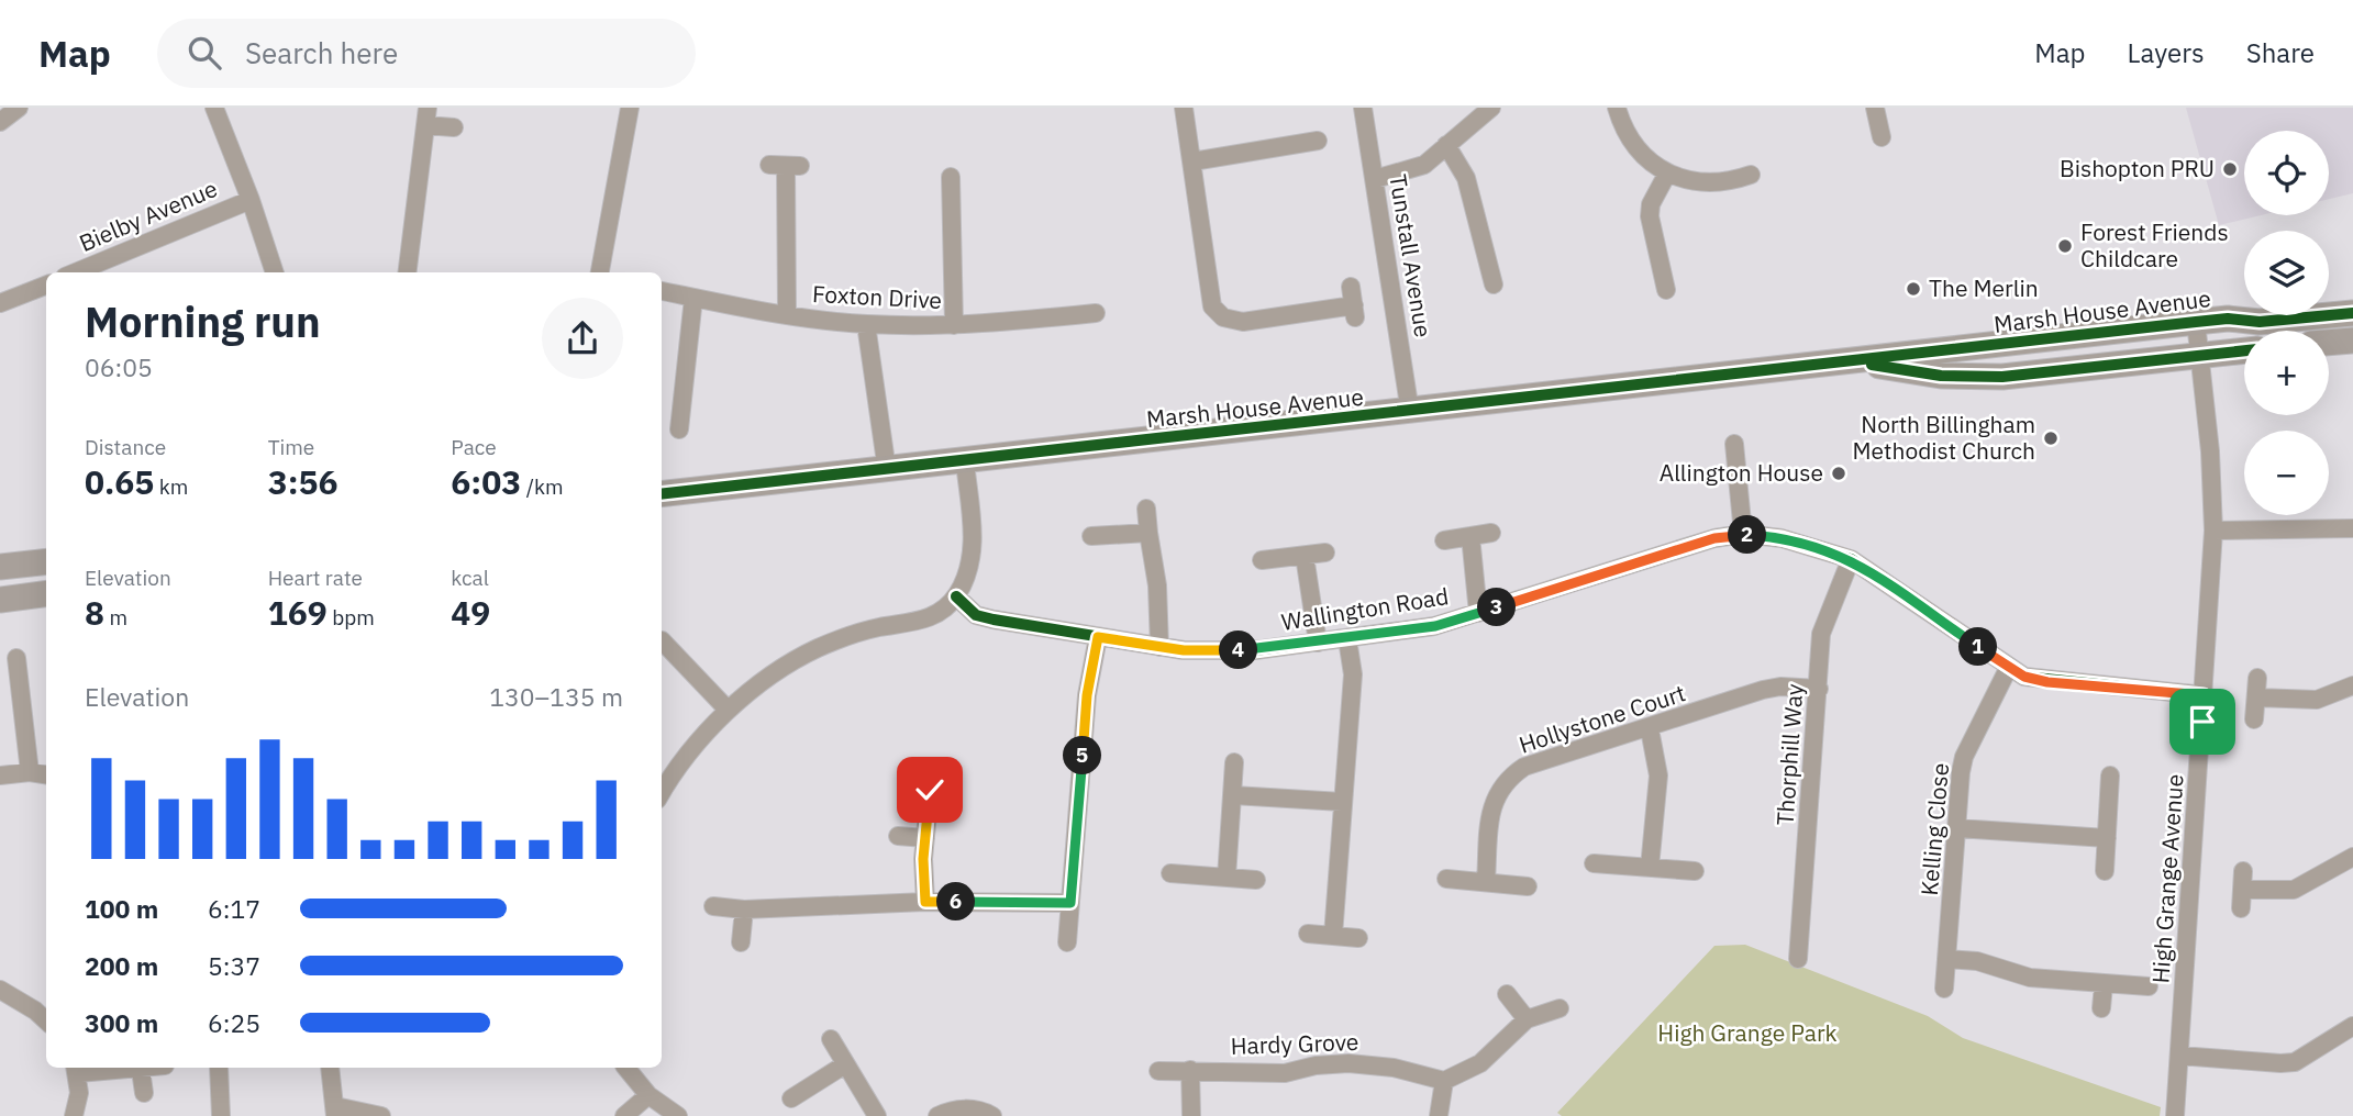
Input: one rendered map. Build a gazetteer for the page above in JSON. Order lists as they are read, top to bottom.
{
  "streets": {
    "street": [
      "Bielby Avenue",
      "Tunstall Avenue",
      "Foxton Drive",
      "Marsh House Avenue",
      "Wallington Road",
      "Hollystone Court",
      "Thorphill Way",
      "Kelling Close",
      "High Grange Avenue",
      "Hardy Grove"
    ]
  },
  "crossings": [
    ["Tunstall Avenue", "Marsh House Avenue"],
    ["Marsh House Avenue", "High Grange Avenue"],
    ["Wallington Road", "Thorphill Way"],
    ["Wallington Road", "Kelling Close"],
    ["Wallington Road", "High Grange Avenue"],
    ["Hollystone Court", "Thorphill Way"]
  ],
  "parks": ["High Grange Park"],
  "places": [
    "Bishopton PRU",
    "Forest Friends Childcare",
    "The Merlin",
    "North Billingham Methodist Church",
    "Allington House"
  ],
  "page": {
    "header": "Map",
    "search": "Search here",
    "nav": ["Map", "Layers", "Share"],
    "map_buttons": ["+", "−"],
    "heading": ["Morning run", "06:05"],
    "stats": [
      ["Distance", "0.65 km"],
      ["Time", "3:56"],
      ["Pace", "6:03 /km"],
      ["Elevation", "8 m"],
      ["Heart rate", "169 bpm"],
      ["kcal", "49"]
    ],
    "pins": [
      "2",
      "3",
      "1",
      "4",
      "5",
      "6"
    ],
    "chart": ["Elevation", "130–135 m"],
    "list": [
      {
        "name": "100 m",
        "note": "6:17"
      },
      {
        "name": "200 m",
        "note": "5:37"
      },
      {
        "name": "300 m",
        "note": "6:25"
      }
    ]
  }
}
